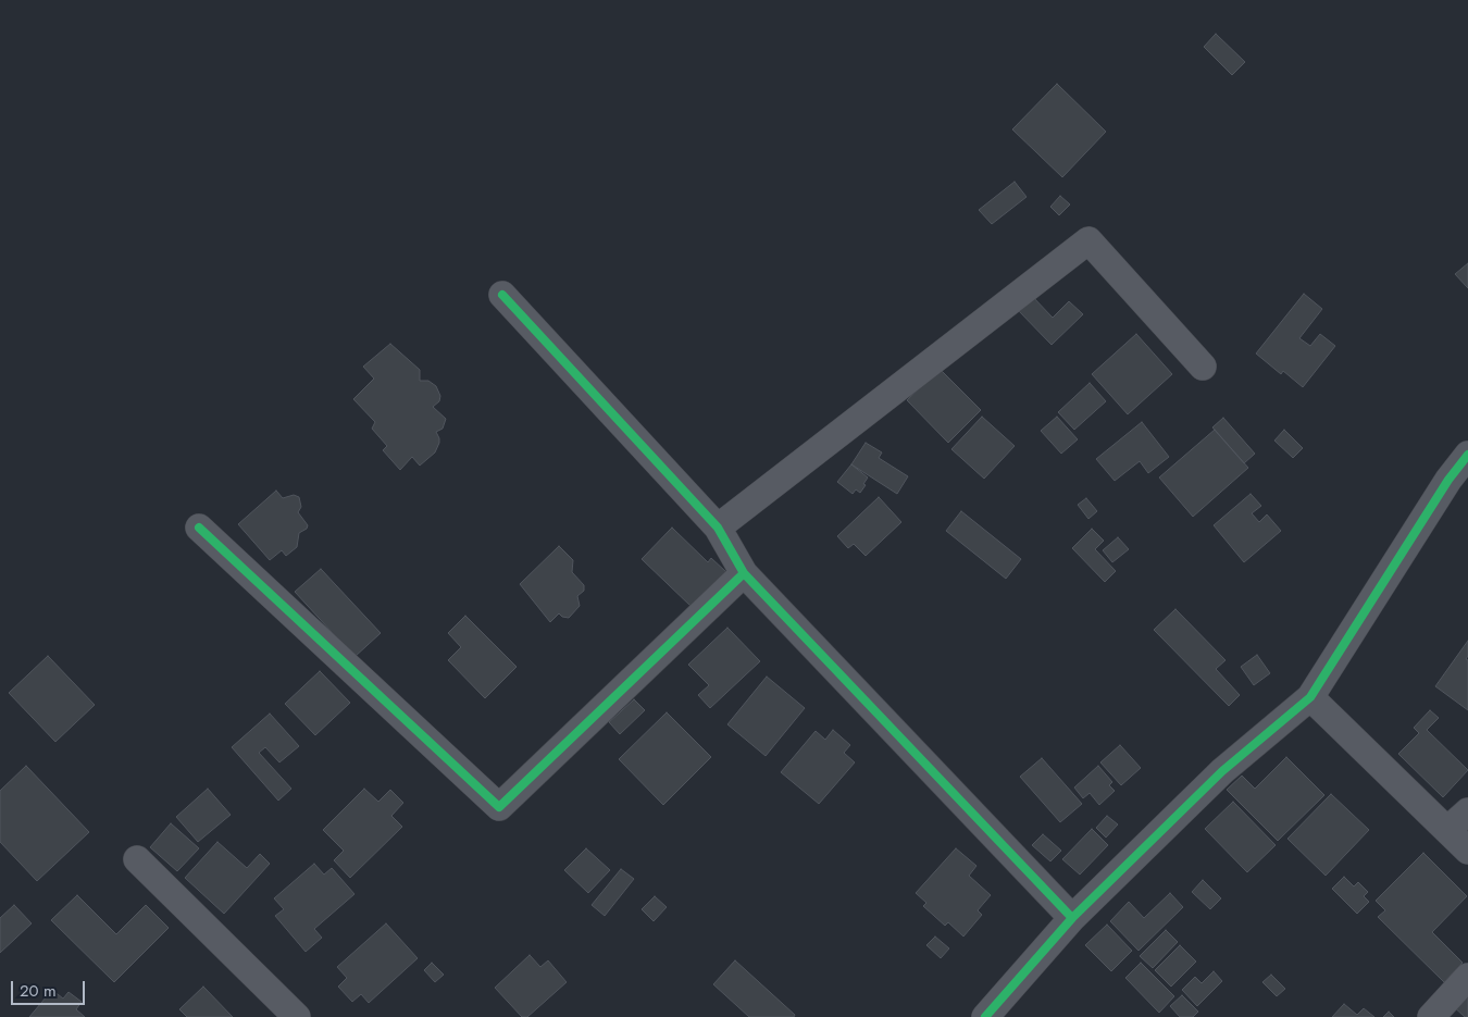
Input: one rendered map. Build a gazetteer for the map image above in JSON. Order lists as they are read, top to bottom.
{
  "scale_bar": "20 m"
}
